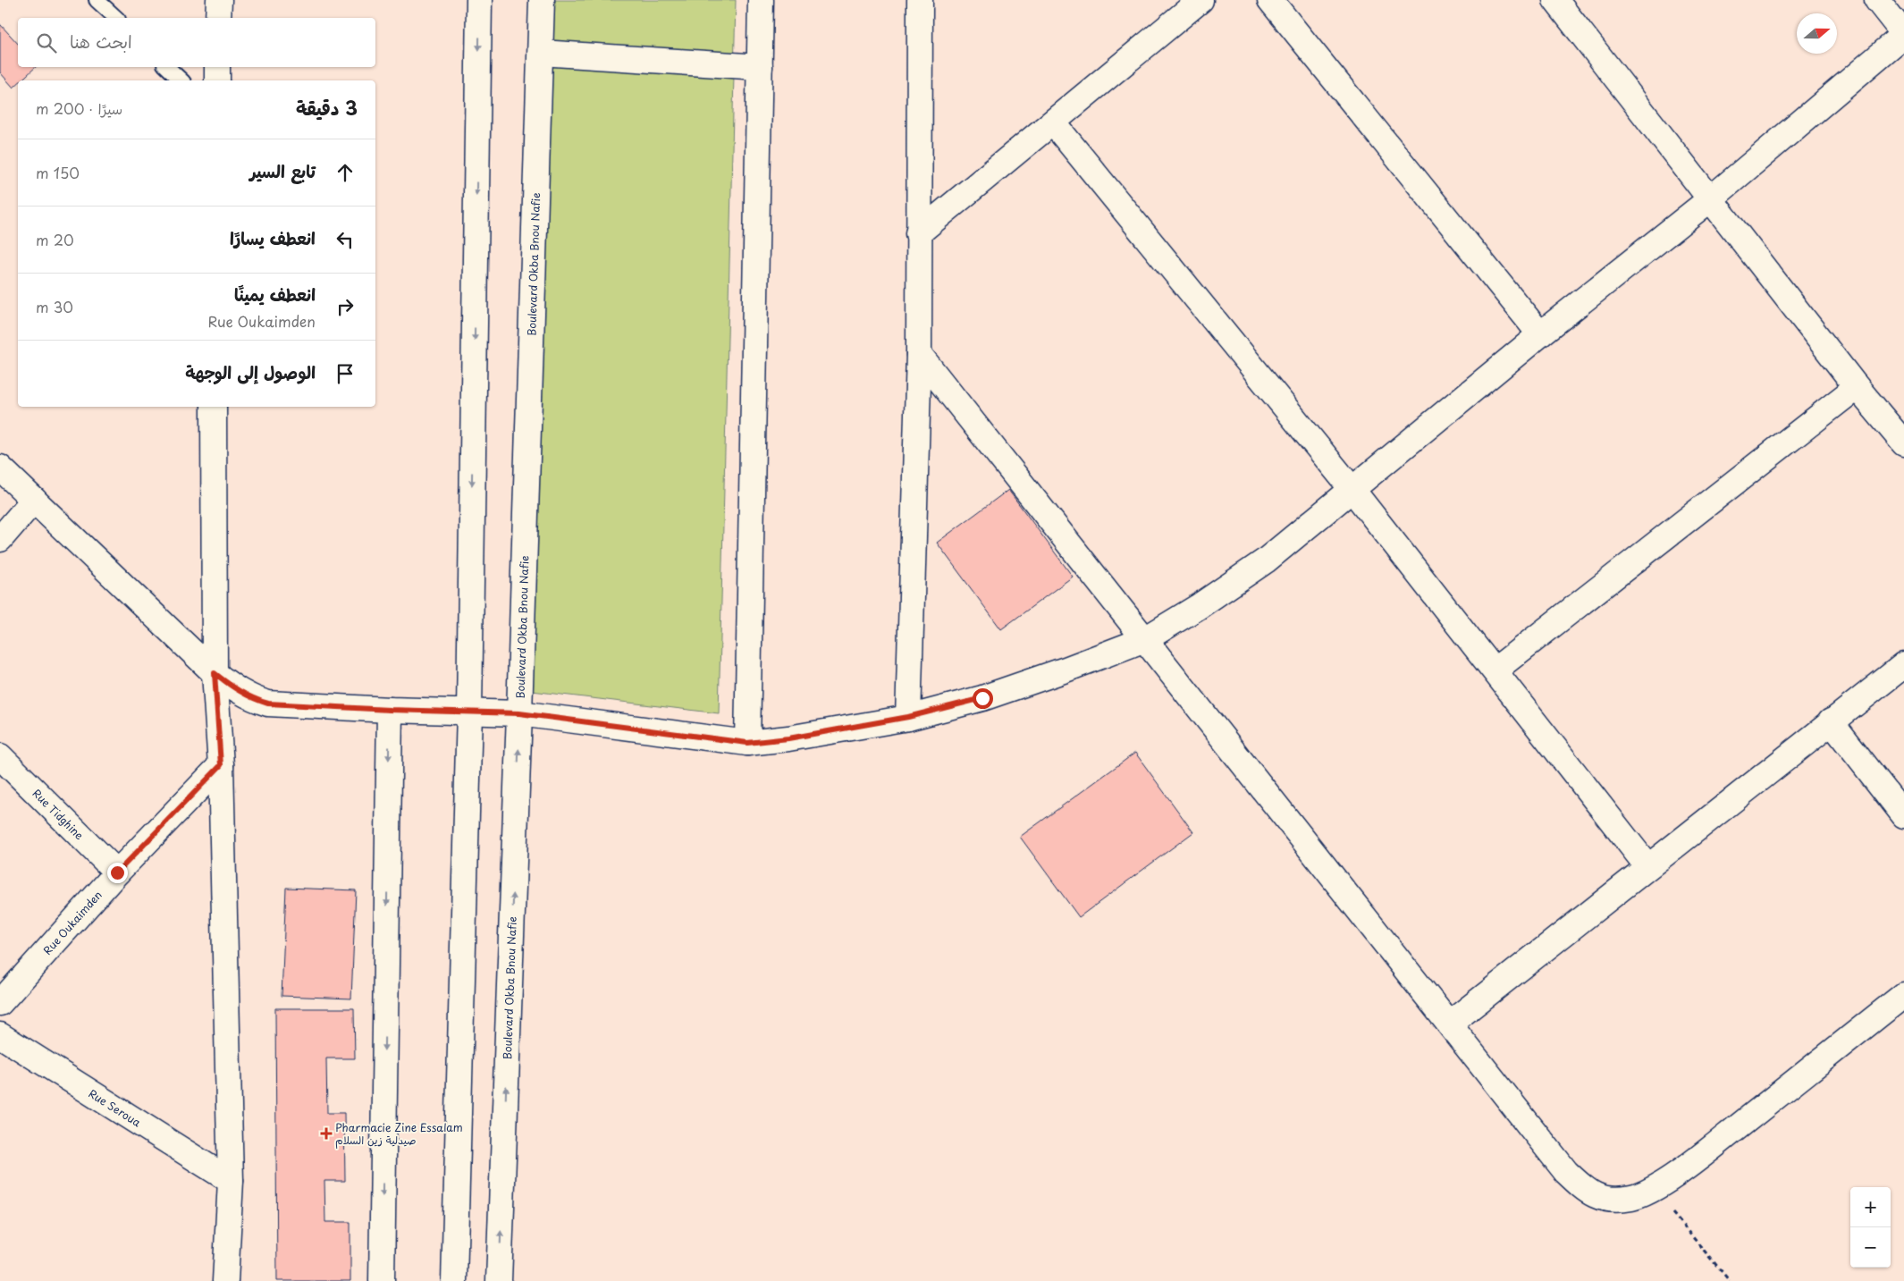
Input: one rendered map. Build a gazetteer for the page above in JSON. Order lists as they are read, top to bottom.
{
  "streets": {
    "street": [
      "Boulevard Okba Bnou Nafie",
      "Rue Tidghine",
      "Rue Oukaimden",
      "Rue Seroua"
    ]
  },
  "crossings": [
    ["Rue Tidghine", "Rue Oukaimden"]
  ],
  "places": {
    "health": ["Pharmacie Zine Essalam صيدلية زين السلام"]
  },
  "north": "right",
  "page": {
    "search": "ابحث هنا",
    "heading": ["3 دقيقة", "سيرًا · 200 m"],
    "list": [
      ["تابع السير", "150 m"],
      ["انعطف يسارًا", "20 m"],
      ["انعطف يمينًا", "Rue Oukaimden", "30 m"],
      "الوصول إلى الوجهة"
    ],
    "map_buttons": ["+", "−"]
  }
}
